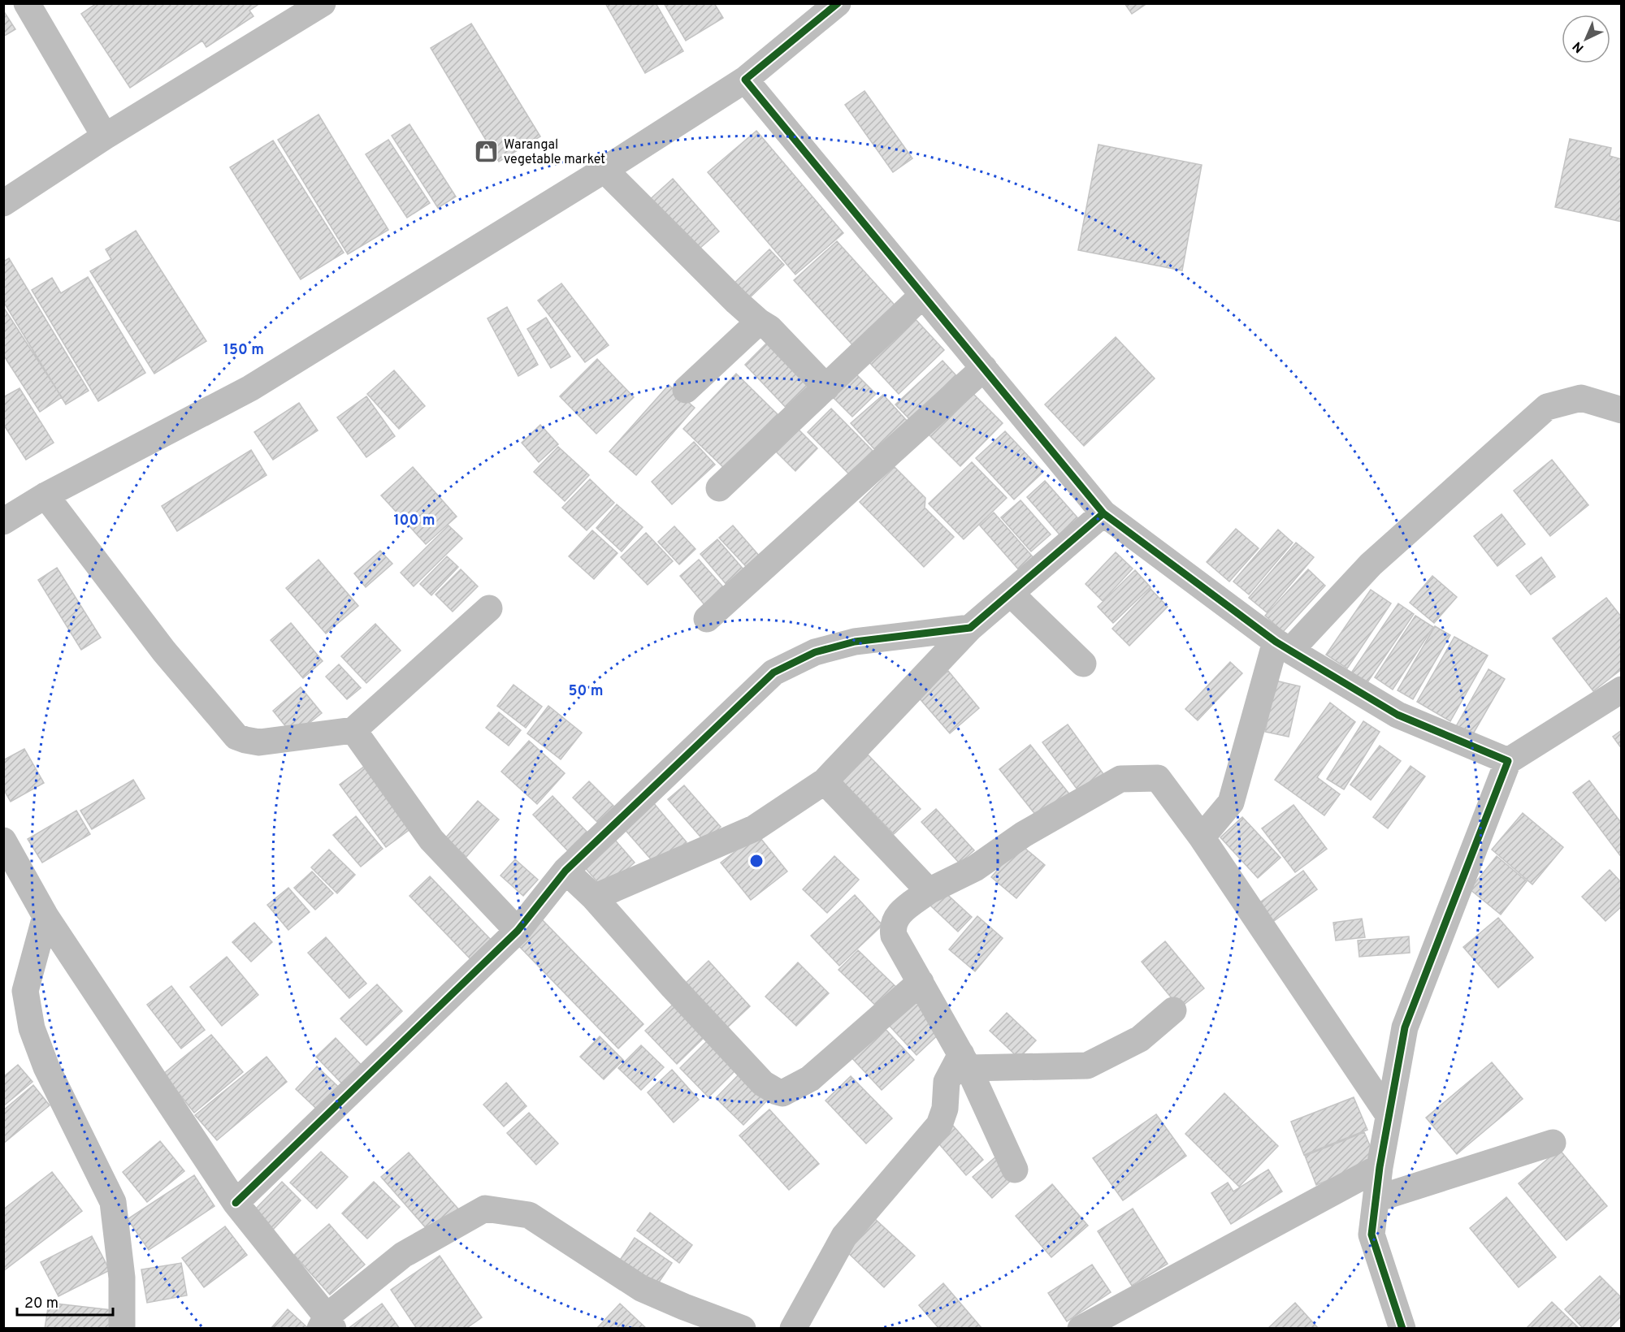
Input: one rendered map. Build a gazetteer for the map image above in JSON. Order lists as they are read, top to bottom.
{
  "places": {
    "shop": ["Warangal vegetable market"]
  },
  "scale_bar": "20 m",
  "north": "bottom left",
  "rings": ["150 m", "100 m", "50 m"]
}
